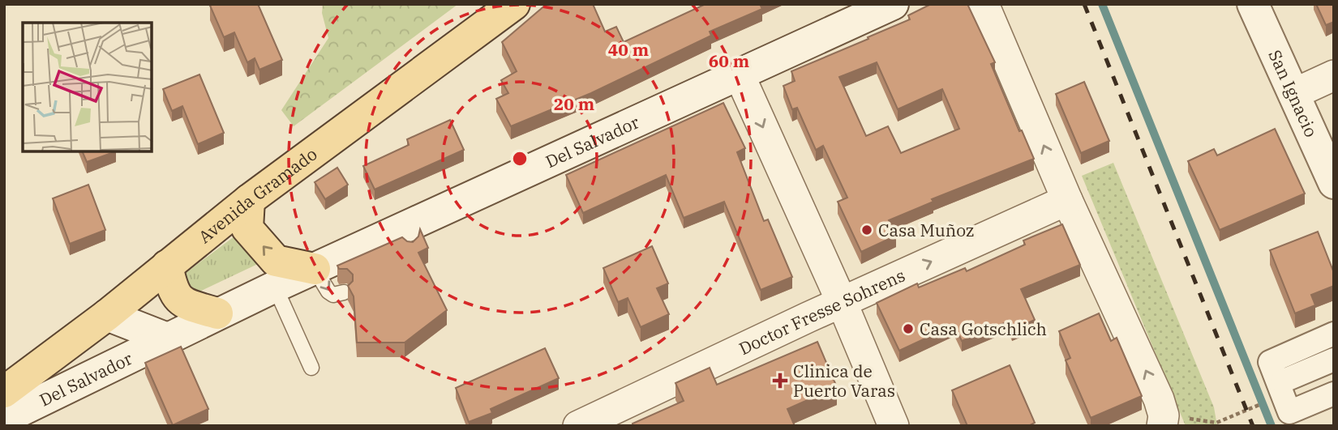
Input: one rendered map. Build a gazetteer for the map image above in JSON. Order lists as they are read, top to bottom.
{
  "streets": {
    "main road": ["San Ignacio", "Del Salvador", "Avenida Gramado"],
    "street": ["Doctor Fresse Sohrens"]
  },
  "crossings": [
    ["Del Salvador", "Avenida Gramado"]
  ],
  "one_way": ["Doctor Fresse Sohrens"],
  "places": {
    "other": ["Casa Muñoz", "Casa Gotschlich"],
    "health": ["Clinica de Puerto Varas"]
  },
  "rings": ["40 m", "60 m", "20 m"]
}
